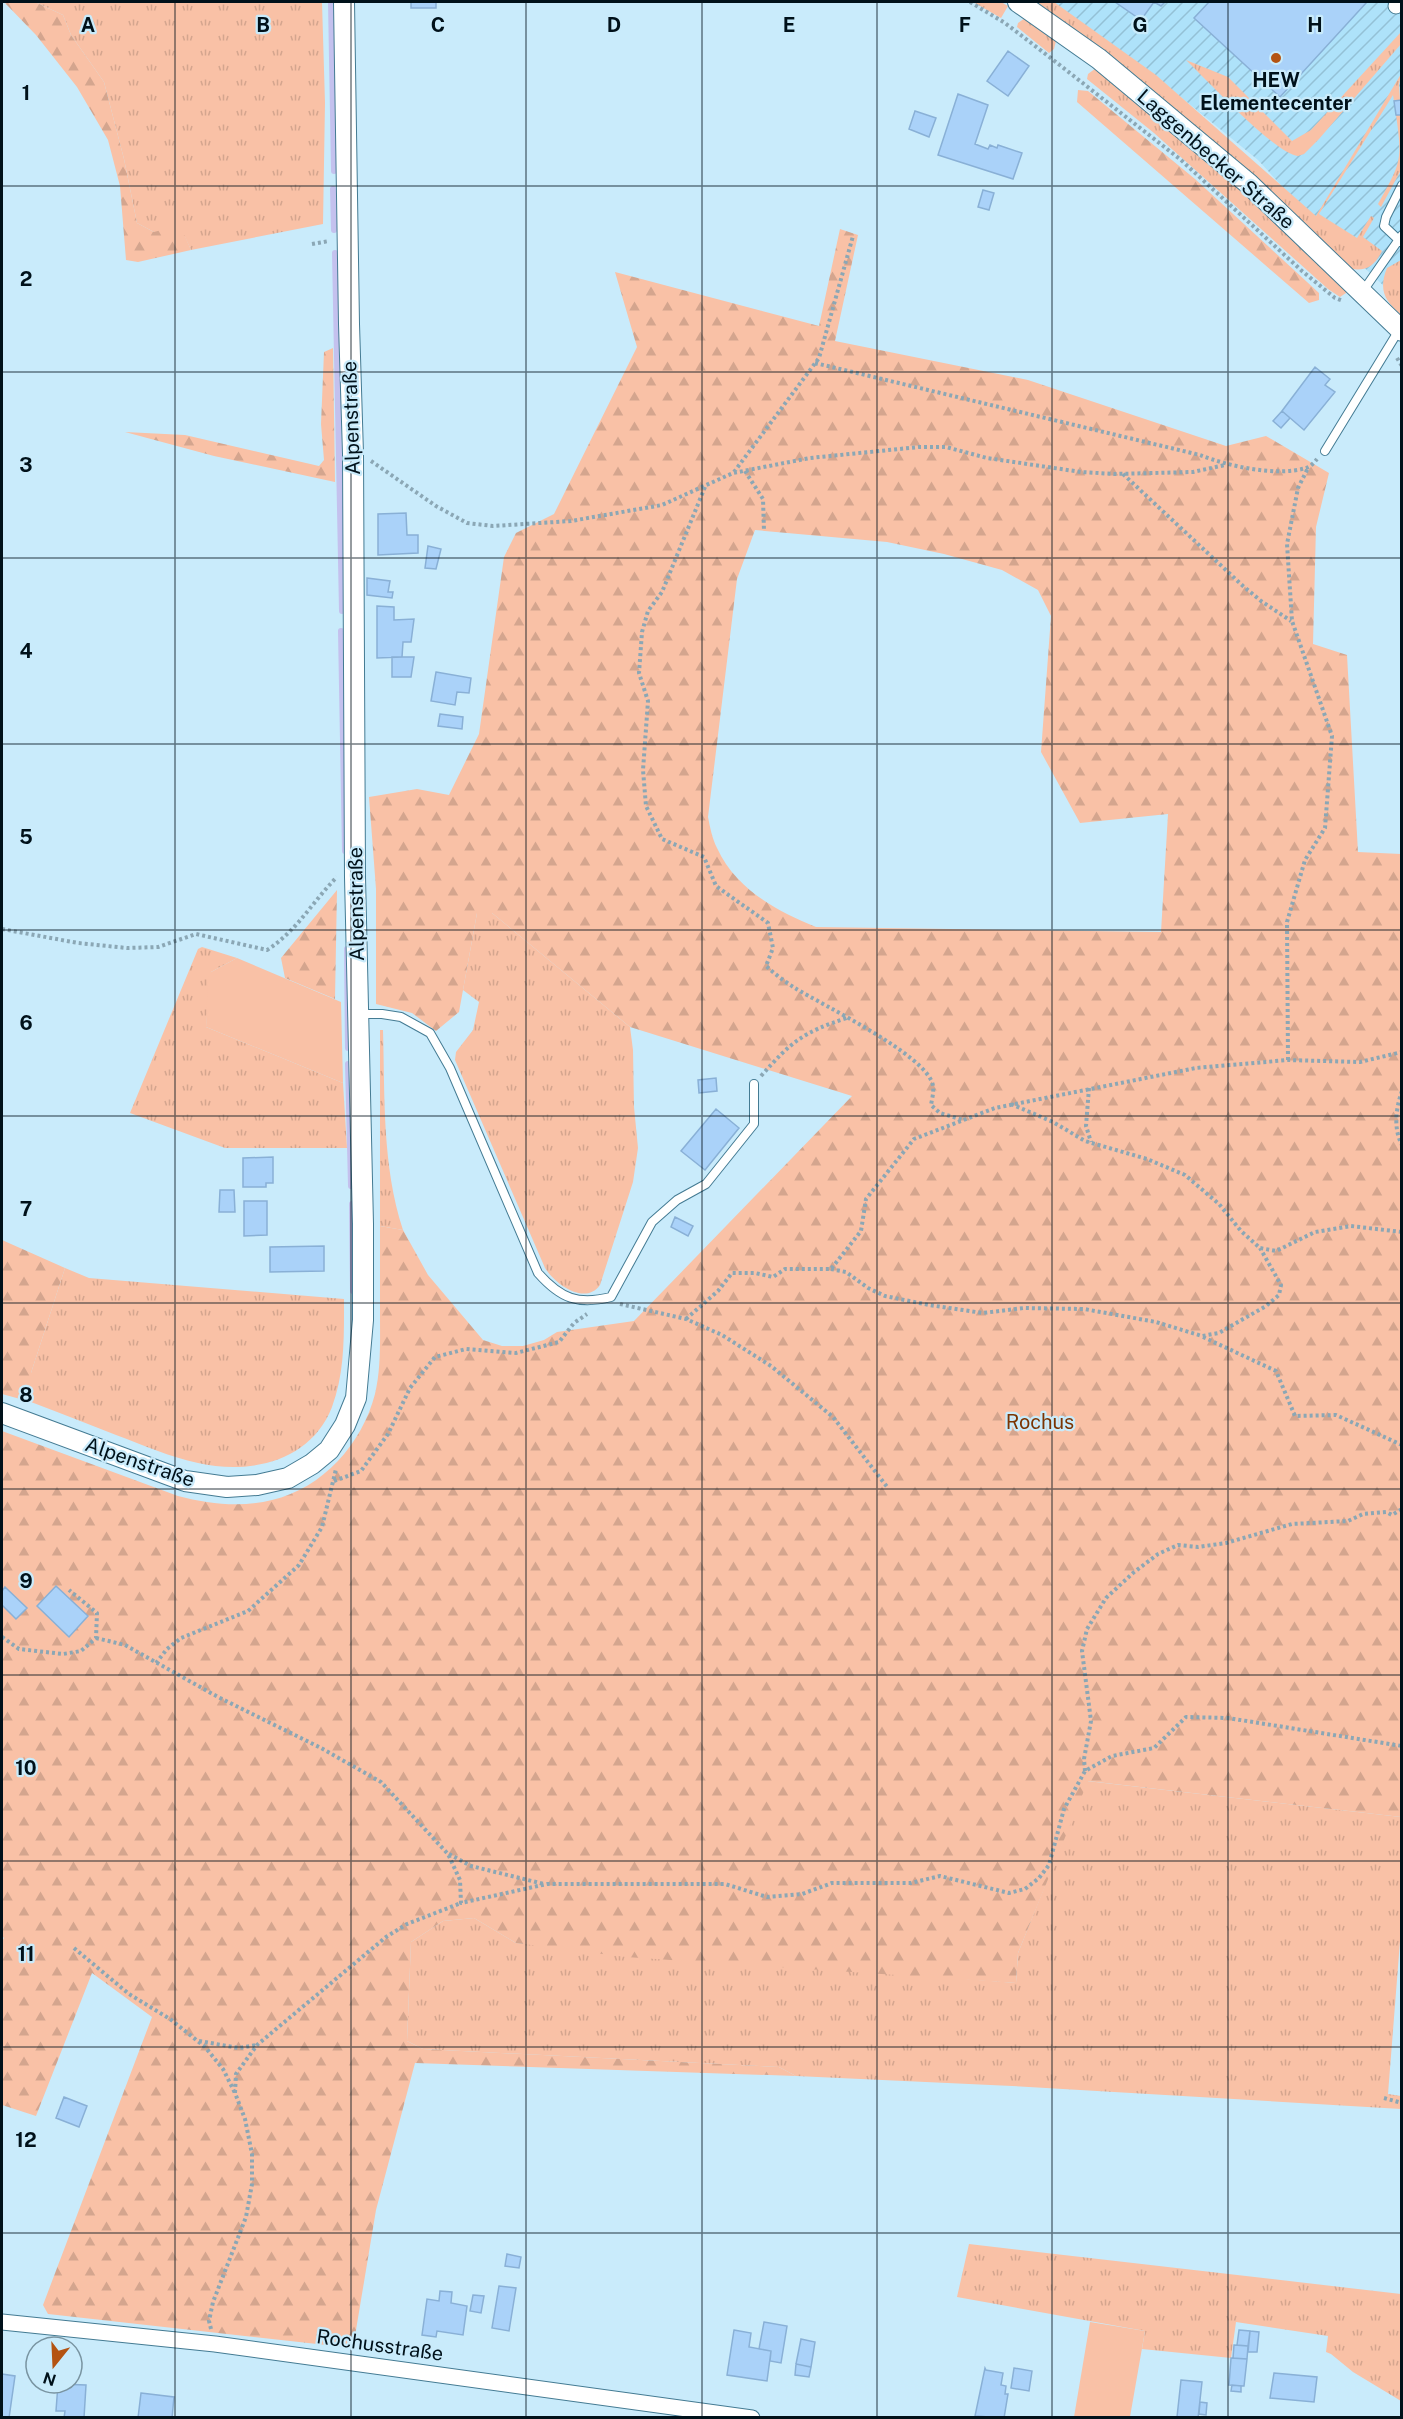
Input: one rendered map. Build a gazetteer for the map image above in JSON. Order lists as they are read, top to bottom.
{
  "streets": {
    "street": ["Laggenbecker Straße", "Alpenstraße", "Rochusstraße"]
  },
  "parks": ["Rochus"],
  "places": ["HEW Elementecenter"],
  "north": "bottom",
  "grid": {
    "columns": [
      "A",
      "B",
      "C",
      "D",
      "E",
      "F",
      "G",
      "H"
    ],
    "rows": [
      "1",
      "2",
      "3",
      "4",
      "5",
      "6",
      "7",
      "8",
      "9",
      "10",
      "11",
      "12"
    ]
  }
}
